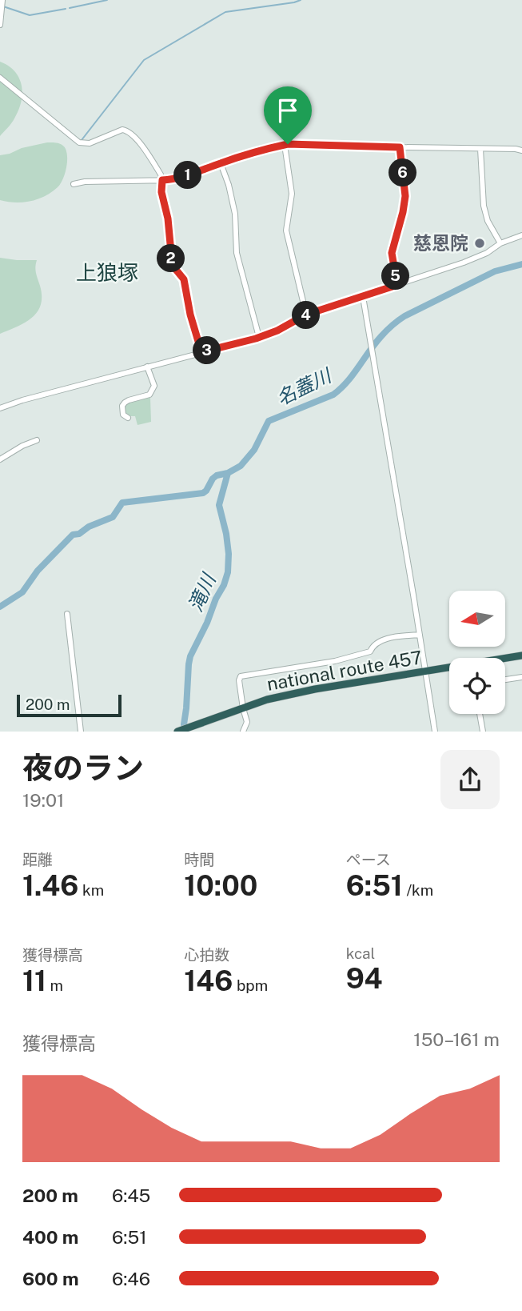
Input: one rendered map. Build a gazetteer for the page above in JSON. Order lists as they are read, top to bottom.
{
  "streets": {
    "highway": ["national route 457"]
  },
  "districts": ["上狼塚"],
  "water": ["名蓋川", "滝川"],
  "places": ["慈恩院"],
  "scale_bar": "200 m",
  "north": "left",
  "page": {
    "pins": [
      "6",
      "1",
      "2",
      "5",
      "4",
      "3"
    ],
    "scale": "200 m",
    "heading": ["夜のラン", "19:01"],
    "stats": [
      ["距離", "1.46 km"],
      ["時間", "10:00"],
      ["ペース", "6:51 /km"],
      ["獲得標高", "11 m"],
      ["心拍数", "146 bpm"],
      ["kcal", "94"]
    ],
    "chart": ["獲得標高", "150–161 m"],
    "list": [
      {
        "name": "200 m",
        "note": "6:45"
      },
      {
        "name": "400 m",
        "note": "6:51"
      },
      {
        "name": "600 m",
        "note": "6:46"
      }
    ]
  }
}
